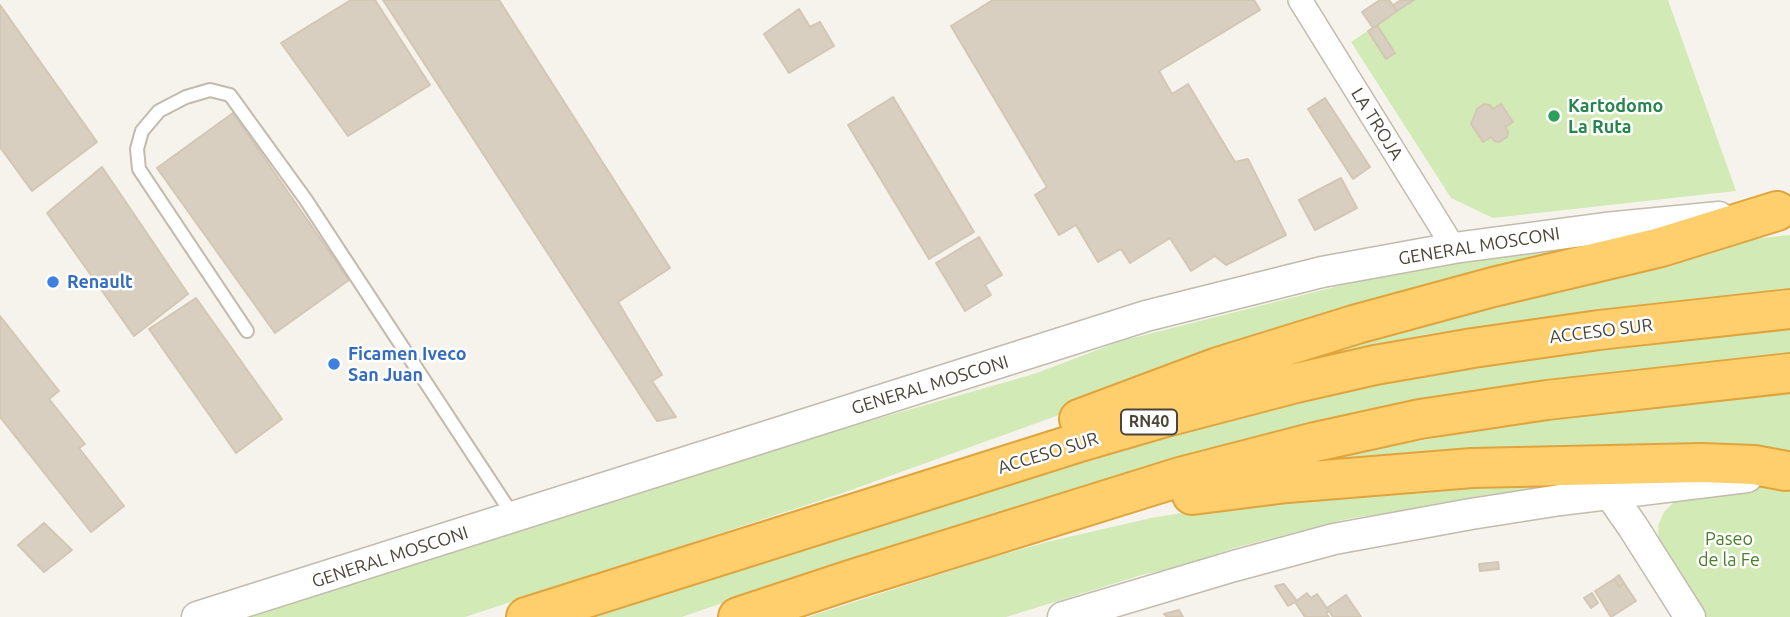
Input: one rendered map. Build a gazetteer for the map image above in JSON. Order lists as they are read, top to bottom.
{
  "streets": {
    "highway": ["ACCESO SUR", "RN40"],
    "street": ["LA TROJA", "GENERAL MOSCONI"]
  },
  "crossings": [
    ["LA TROJA", "GENERAL MOSCONI"]
  ],
  "parks": ["Paseo de la Fe"],
  "places": ["Kartodomo La Ruta", "Renault", "Ficamen Iveco San Juan"]
}
